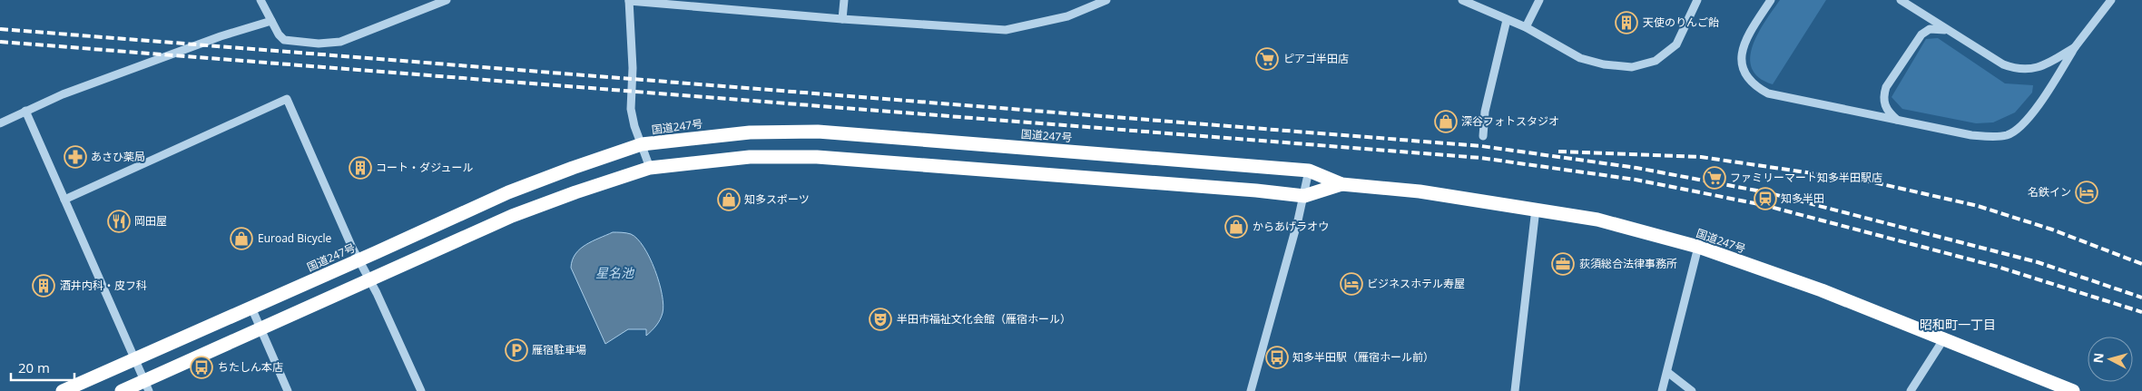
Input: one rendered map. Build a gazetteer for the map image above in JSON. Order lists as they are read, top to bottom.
{
  "streets": {
    "highway": ["国道247号"]
  },
  "districts": ["昭和町一丁目"],
  "water": ["星名池"],
  "places": {
    "building": ["天使のりんご飴", "コート・ダジュール", "酒井内科・皮フ科"],
    "supermarket": ["ピアゴ半田店", "ファミリーマート知多半田駅店"],
    "shop": [
      "深谷フォトスタジオ",
      "知多スポーツ",
      "からあげラオウ",
      "Euroad Bicycle"
    ],
    "pharmacy": ["あさひ薬局"],
    "hotel": ["名鉄イン", "ビジネスホテル寿屋"],
    "station": ["知多半田"],
    "restaurant": ["岡田屋"],
    "office": ["荻須総合法律事務所"],
    "theatre": ["半田市福祉文化会館（雁宿ホール）"],
    "parking": ["雁宿駐車場"],
    "bus stop": ["知多半田駅（雁宿ホール前）", "ちたしん本店"]
  },
  "scale_bar": "20 m",
  "north": "left"
}
